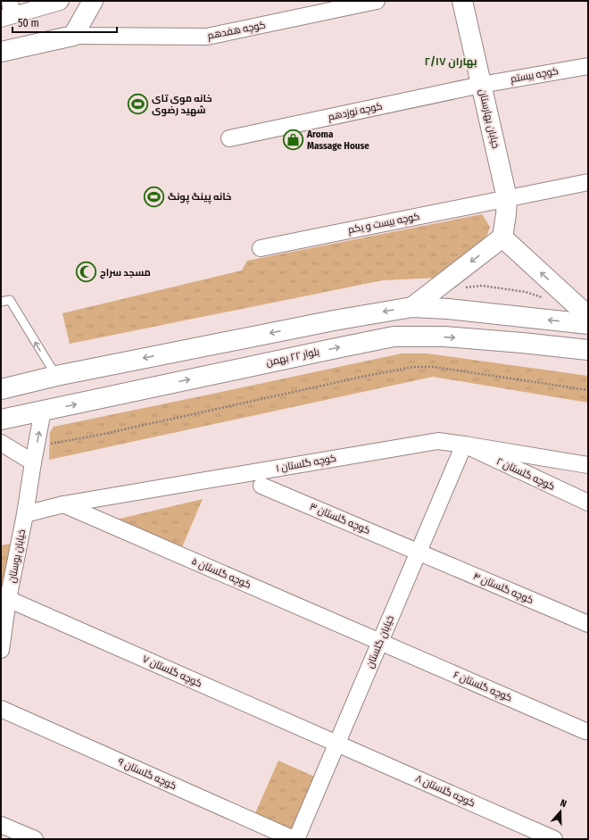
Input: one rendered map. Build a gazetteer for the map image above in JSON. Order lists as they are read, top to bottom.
{
  "streets": {
    "main road": ["خیابان بهارستان", "بلوار ۲۲ بهمن"],
    "street": [
      "کوچه هفدهم",
      "کوچه بیستم",
      "کوچه نوزدهم",
      "کوچه بیست و یکم",
      "کوچه گلستان ۱",
      "کوچه گلستان ۲",
      "کوچه گلستان ۳",
      "خیابان بوستان",
      "کوچه گلستان ۵",
      "کوچه گلستان ۴",
      "خیابان گلستان",
      "کوچه گلستان ۷",
      "کوچه گلستان ۶",
      "کوچه گلستان ۹",
      "کوچه گلستان ۸"
    ]
  },
  "crossings": [
    ["کوچه بیستم", "کوچه نوزدهم"],
    ["کوچه بیستم", "خیابان بهارستان"],
    ["کوچه نوزدهم", "خیابان بهارستان"],
    ["خیابان بهارستان", "کوچه بیست و یکم"],
    ["بلوار ۲۲ بهمن", "خیابان بوستان"],
    ["کوچه گلستان ۱", "کوچه گلستان ۲"],
    ["کوچه گلستان ۱", "خیابان بوستان"],
    ["کوچه گلستان ۱", "کوچه گلستان ۵"],
    ["کوچه گلستان ۱", "خیابان گلستان"],
    ["کوچه گلستان ۲", "خیابان گلستان"],
    ["کوچه گلستان ۳", "کوچه گلستان ۴"],
    ["کوچه گلستان ۳", "خیابان گلستان"],
    ["خیابان بوستان", "کوچه گلستان ۷"],
    ["کوچه گلستان ۵", "خیابان گلستان"],
    ["کوچه گلستان ۵", "کوچه گلستان ۶"],
    ["کوچه گلستان ۴", "خیابان گلستان"],
    ["خیابان گلستان", "کوچه گلستان ۷"],
    ["خیابان گلستان", "کوچه گلستان ۶"],
    ["خیابان گلستان", "کوچه گلستان ۸"],
    ["کوچه گلستان ۷", "کوچه گلستان ۸"]
  ],
  "districts": ["۲/۱۷ بهاران"],
  "places": {
    "sports": ["خانه موی تای شهید رضوی", "خانه پینگ پونگ"],
    "shop": ["Aroma Massage House"],
    "mosque": ["مسجد سراج"]
  },
  "scale_bar": "50 m",
  "north": "top"
}
